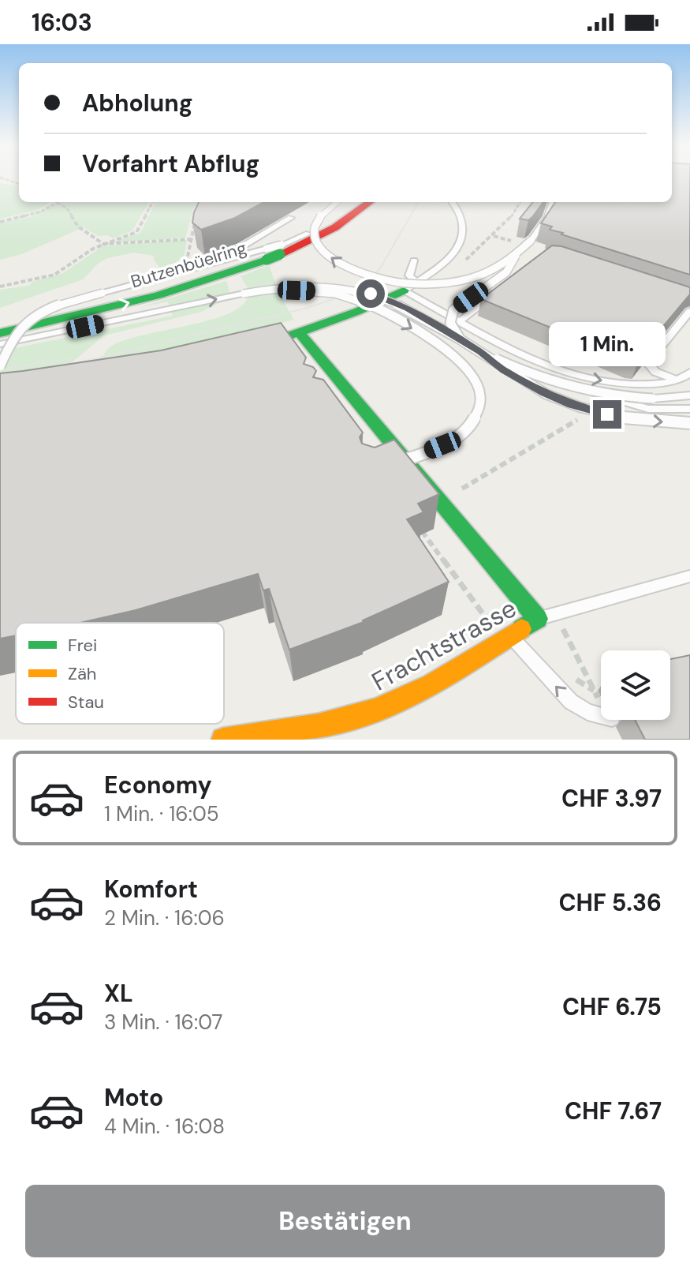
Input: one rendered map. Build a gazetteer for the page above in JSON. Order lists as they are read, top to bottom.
{
  "streets": {
    "street": ["Butzenbüelring", "Frachtstrasse"]
  },
  "one_way": ["Butzenbüelring"],
  "legend": ["Frei", "Zäh", "Stau"],
  "page": {
    "status": "16:03",
    "banner": ["Abholung", "Vorfahrt Abflug"],
    "bubble": "1 Min.",
    "list": [
      {
        "name": "Economy",
        "note": "1 Min. · 16:05",
        "value": "CHF 3.97"
      },
      {
        "name": "Komfort",
        "note": "2 Min. · 16:06",
        "value": "CHF 5.36"
      },
      {
        "name": "XL",
        "note": "3 Min. · 16:07",
        "value": "CHF 6.75"
      },
      {
        "name": "Moto",
        "note": "4 Min. · 16:08",
        "value": "CHF 7.67"
      }
    ],
    "buttons": "Bestätigen"
  }
}
